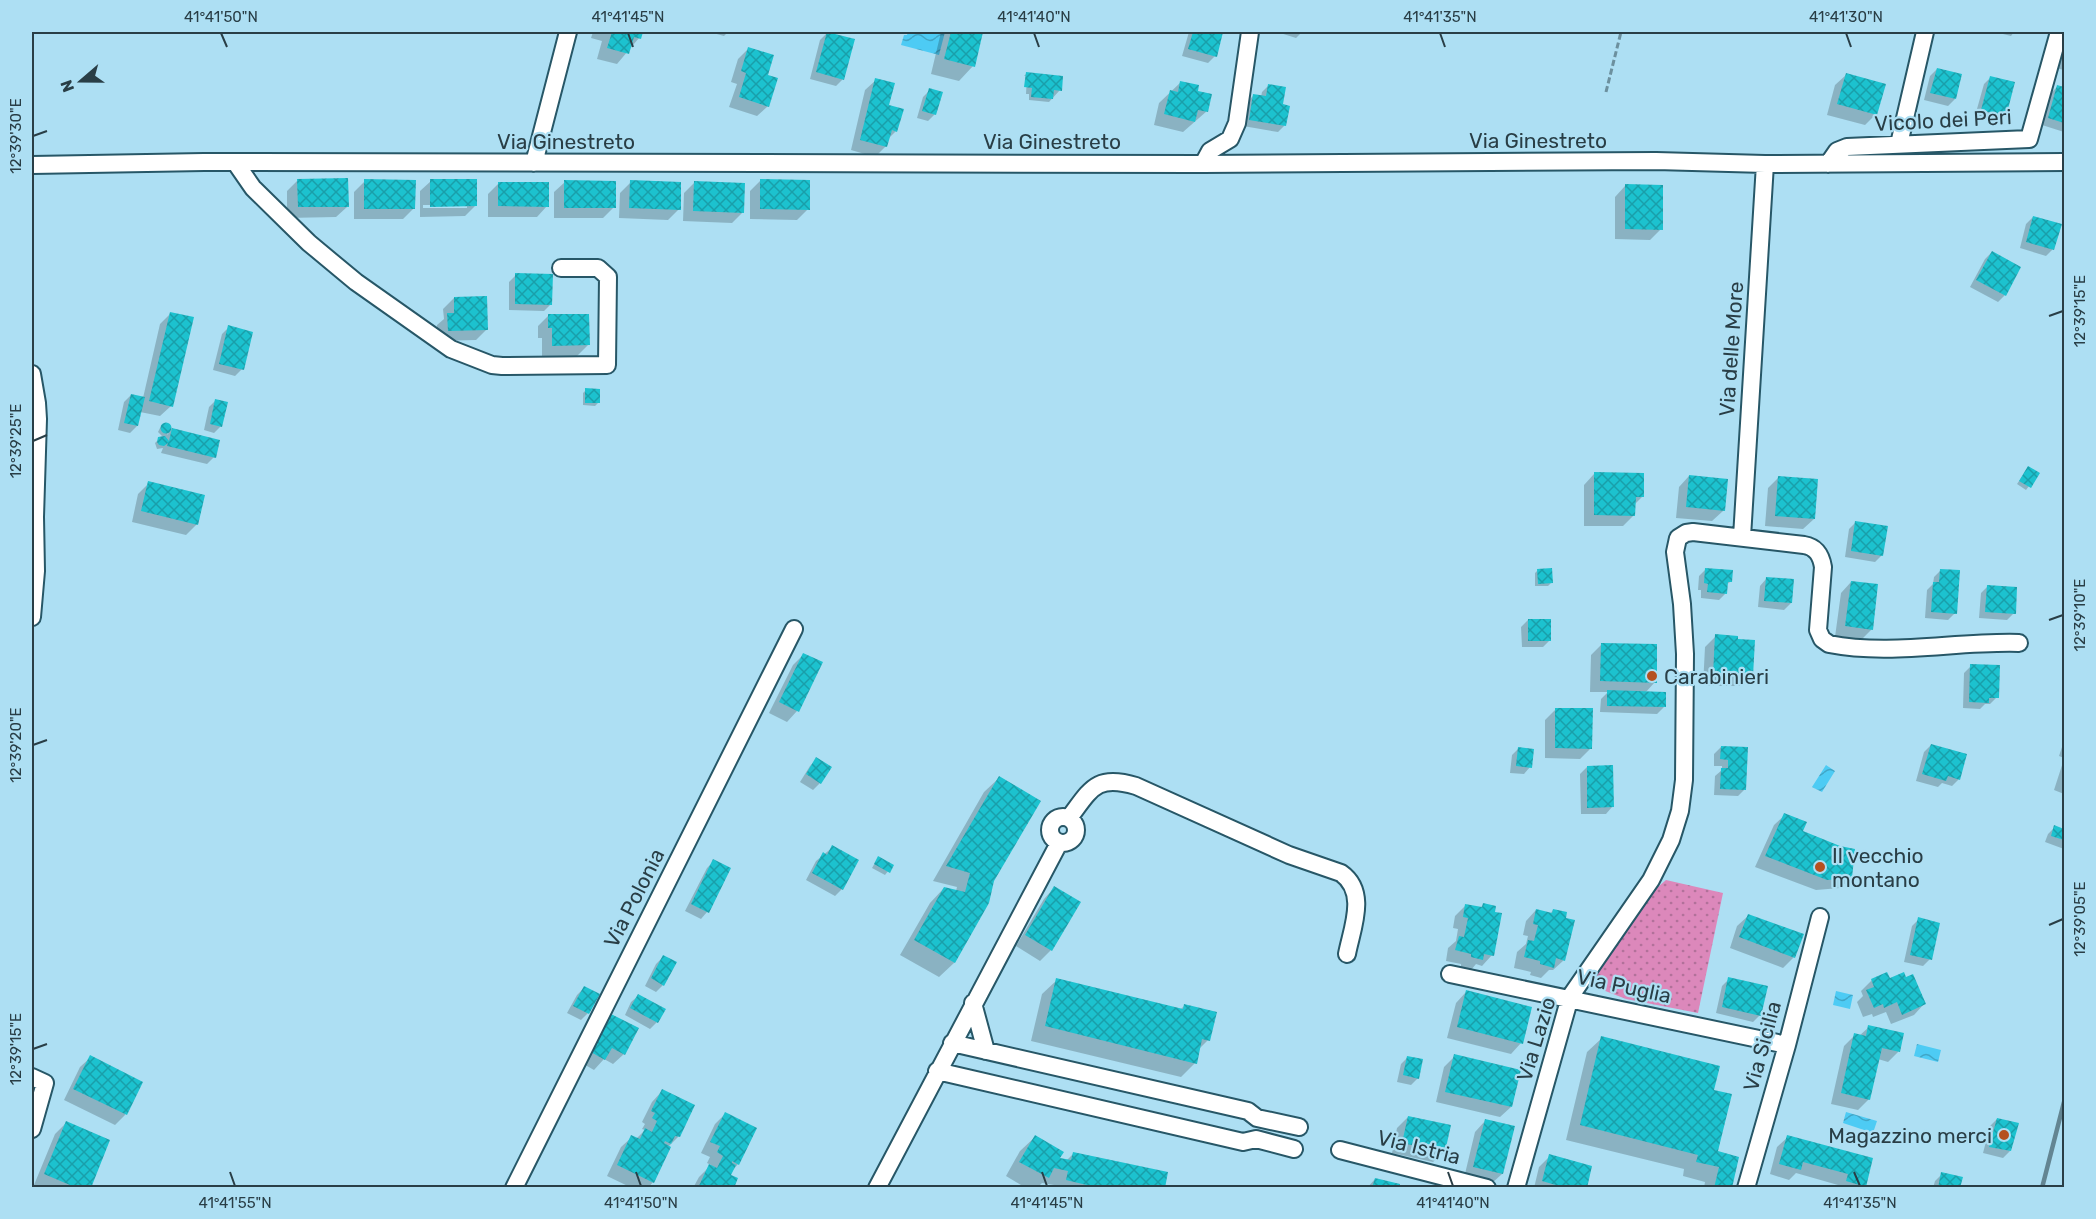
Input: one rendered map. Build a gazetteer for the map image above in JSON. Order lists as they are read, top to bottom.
{
  "streets": {
    "street": [
      "Vicolo dei Peri",
      "Via Ginestreto",
      "Via delle More",
      "Via Polonia",
      "Via Puglia",
      "Via Lazio",
      "Via Sicilia",
      "Via Istria"
    ]
  },
  "crossings": [
    ["Vicolo dei Peri", "Via Ginestreto"],
    ["Via Ginestreto", "Via delle More"],
    ["Via delle More", "Via Lazio"],
    ["Via Puglia", "Via Lazio"],
    ["Via Puglia", "Via Sicilia"]
  ],
  "places": ["Carabinieri", "Il vecchio montano", "Magazzino merci"],
  "north": "left",
  "coordinates": [
    "41°41'50\"N",
    "41°41'45\"N",
    "41°41'40\"N",
    "41°41'35\"N",
    "41°41'30\"N",
    "12°39'30\"E",
    "12°39'15\"E",
    "12°39'25\"E",
    "12°39'10\"E",
    "12°39'20\"E",
    "12°39'05\"E",
    "41°41'55\"N"
  ]
}
